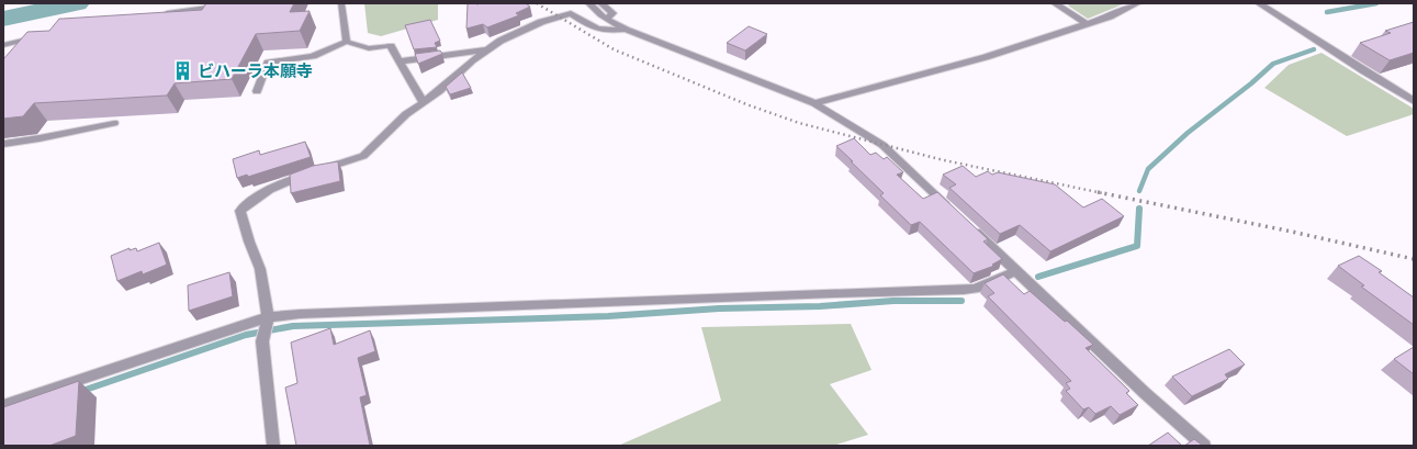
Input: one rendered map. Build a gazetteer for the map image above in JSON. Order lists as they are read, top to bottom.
{
  "places": {
    "building": ["ビハーラ本願寺"]
  }
}
